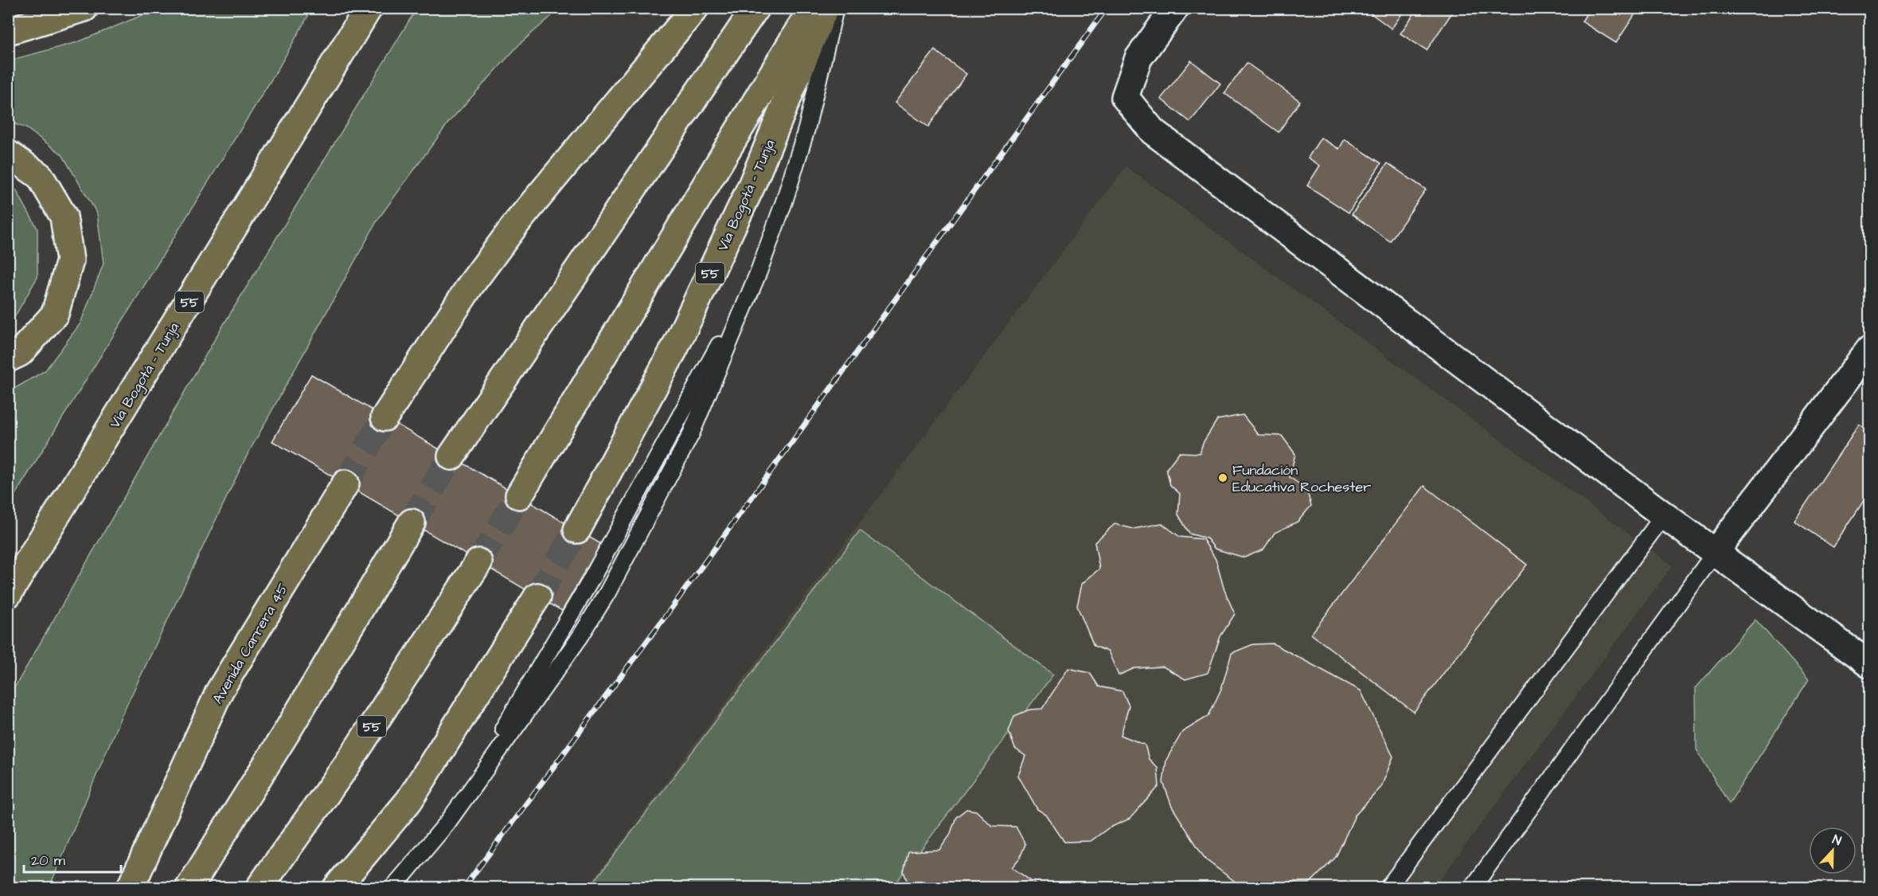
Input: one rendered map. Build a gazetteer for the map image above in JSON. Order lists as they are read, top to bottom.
{
  "streets": {
    "main road": ["Vía Bogotá - Tunja", "55", "Avenida Carrera 45"]
  },
  "places": ["Fundación Educativa Rochester"],
  "scale_bar": "20 m",
  "north": "top"
}
